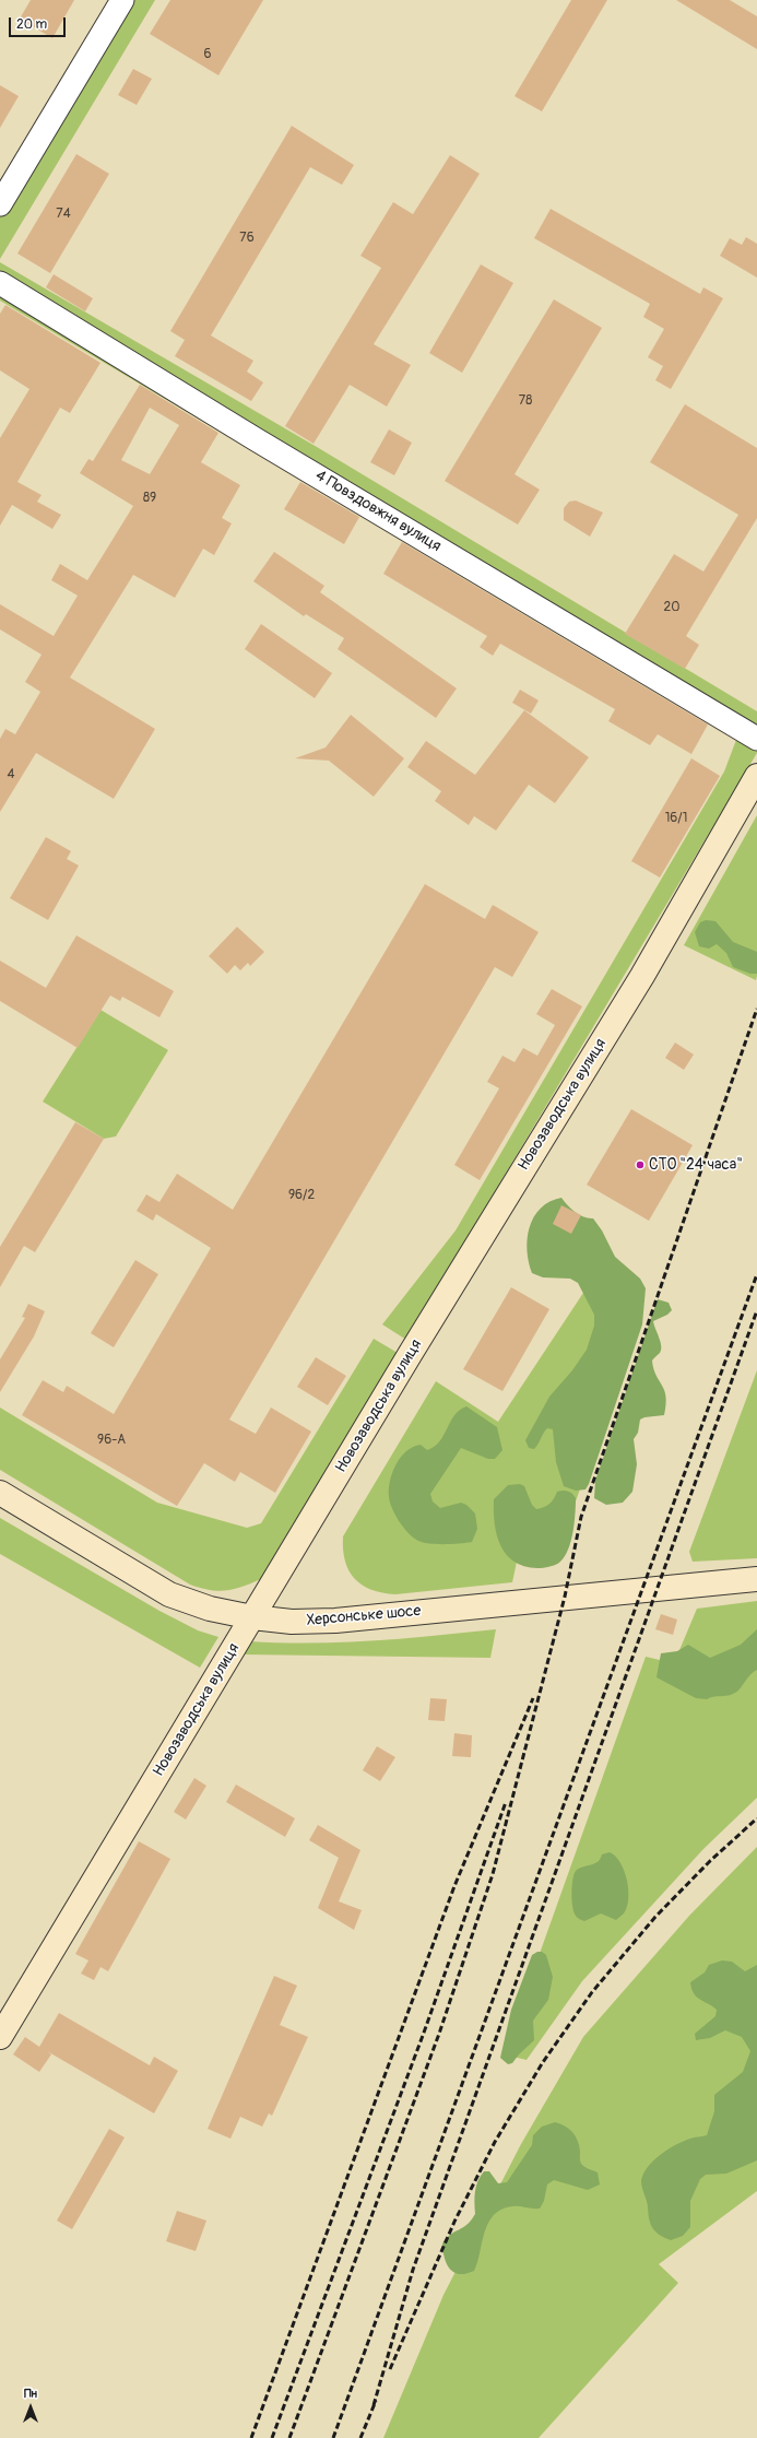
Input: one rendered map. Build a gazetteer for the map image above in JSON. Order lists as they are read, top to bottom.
{
  "streets": {
    "street": ["4 Повздовжня вулиця", "Новозаводська вулиця", "Херсонське шосе"]
  },
  "crossings": [
    ["Новозаводська вулиця", "Херсонське шосе"]
  ],
  "places": ["СТО \"24 часа\""],
  "house_numbers": [
    "6",
    "74",
    "76",
    "78",
    "89",
    "20",
    "4",
    "16/1",
    "96/2",
    "96-А"
  ],
  "scale_bar": "20 m",
  "north": "top"
}
